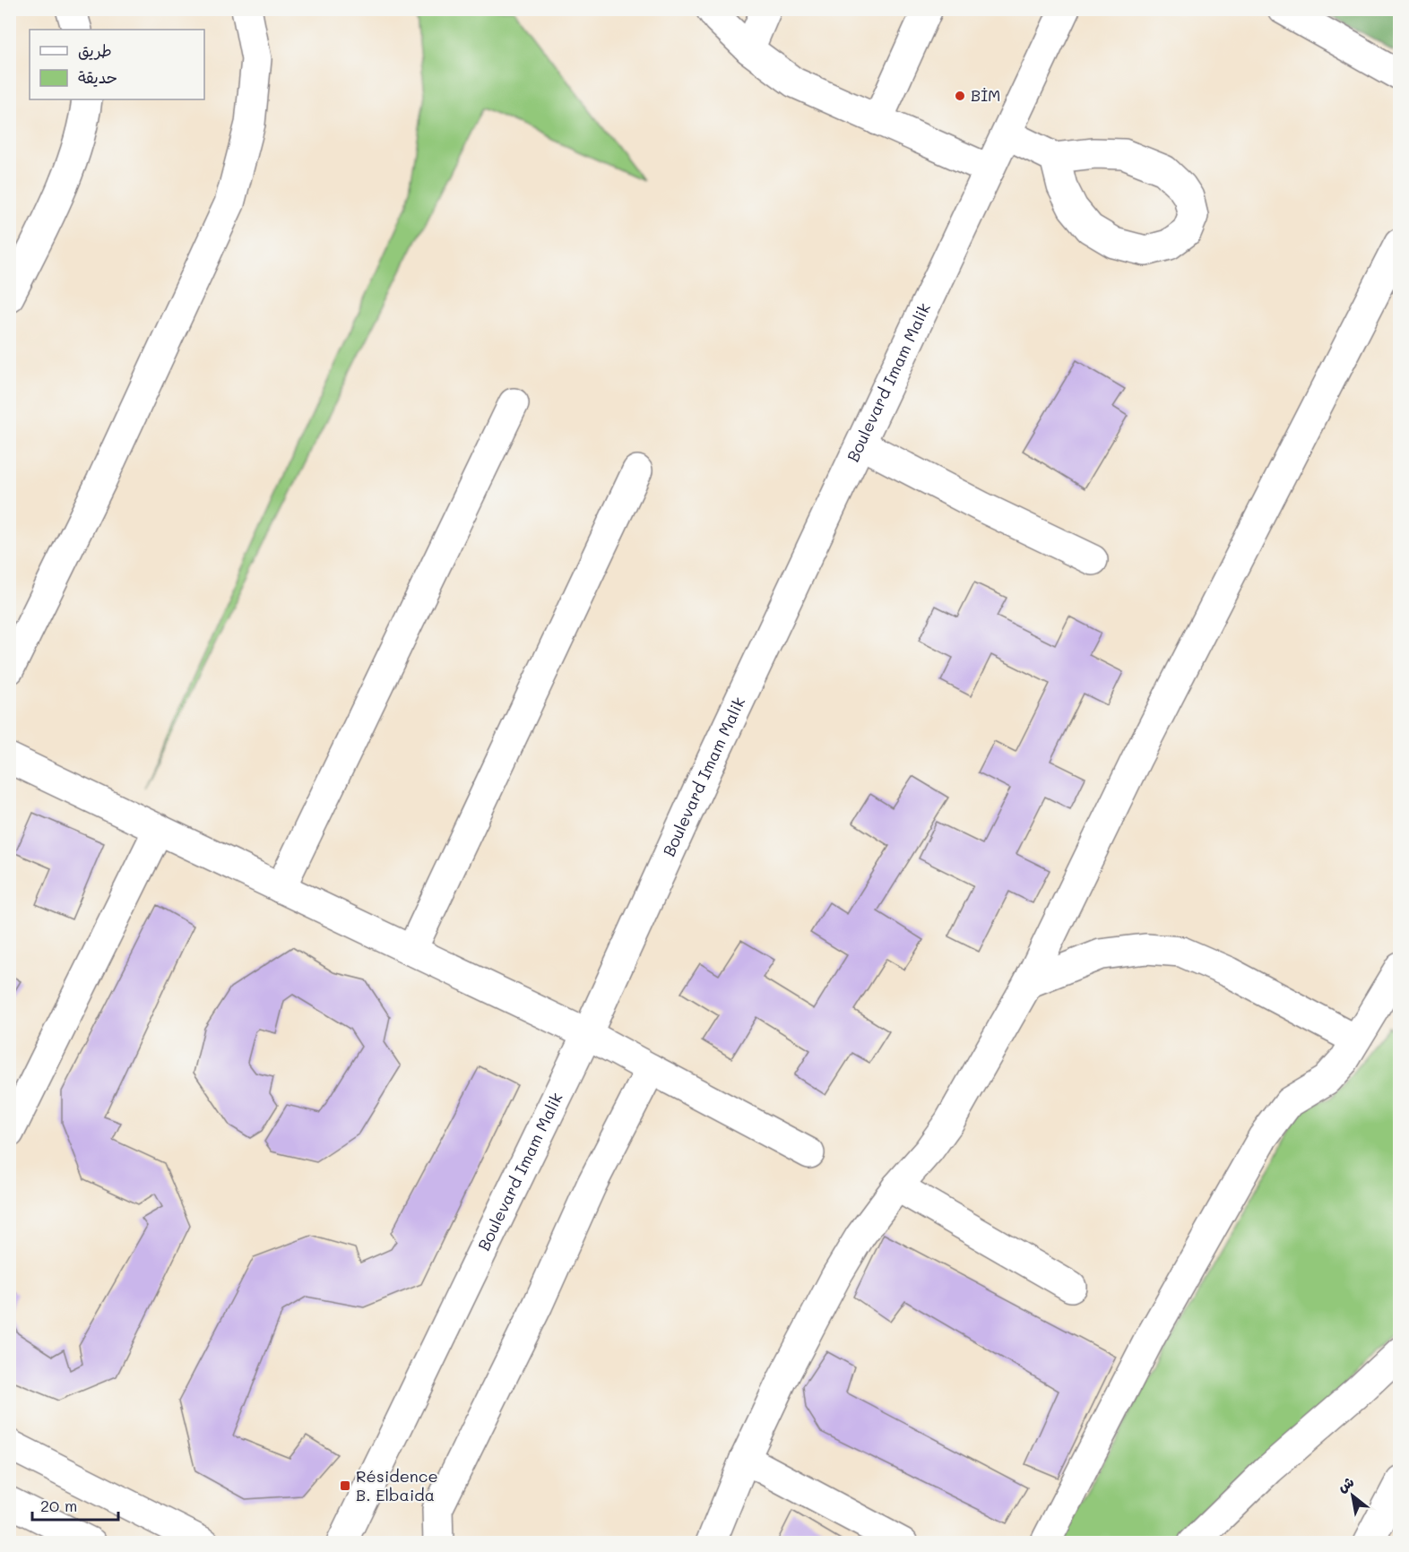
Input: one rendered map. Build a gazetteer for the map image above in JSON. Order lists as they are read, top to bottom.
{
  "streets": {
    "main road": ["Boulevard Imam Malik"]
  },
  "places": {
    "other": ["BİM"],
    "transit": ["Résidence B. Elbaida"]
  },
  "legend": ["طريق", "حديقة"],
  "scale_bar": "20 m",
  "north": "top left"
}
